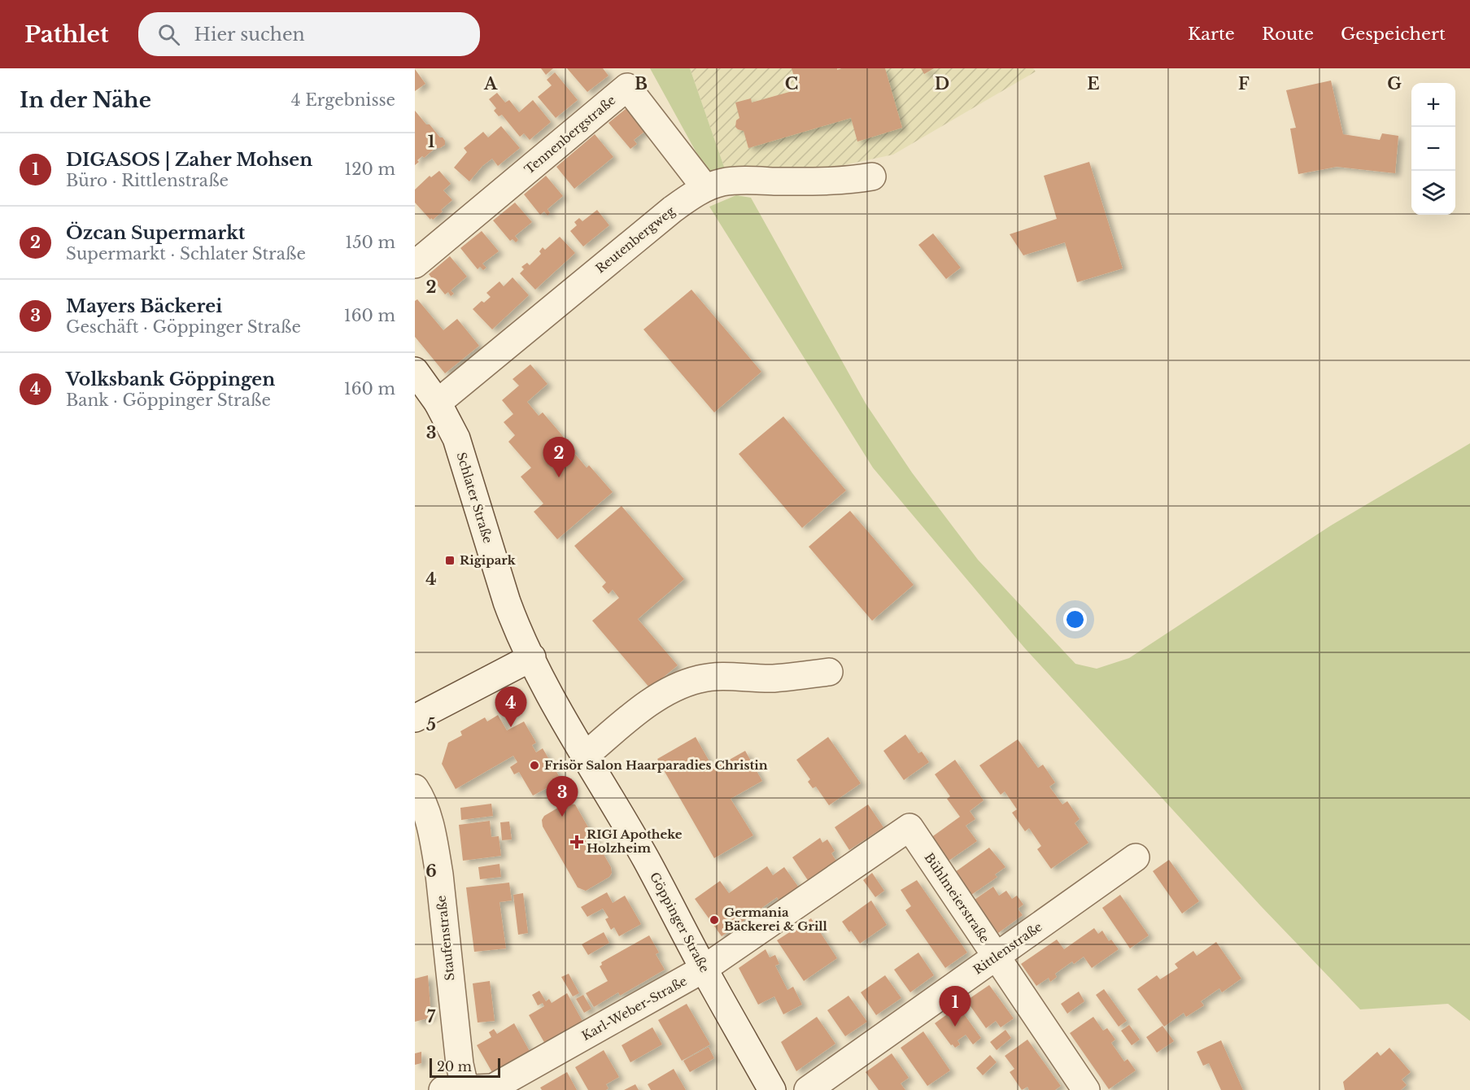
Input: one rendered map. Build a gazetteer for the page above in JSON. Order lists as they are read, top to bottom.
{
  "streets": {
    "street": [
      "Tennenbergstraße",
      "Reutenbergweg",
      "Schlater Straße",
      "Bühlmeierstraße",
      "Göppinger Straße",
      "Staufenstraße",
      "Rittlenstraße",
      "Karl-Weber-Straße"
    ]
  },
  "crossings": [
    ["Tennenbergstraße", "Reutenbergweg"],
    ["Reutenbergweg", "Schlater Straße"],
    ["Schlater Straße", "Göppinger Straße"],
    ["Bühlmeierstraße", "Rittlenstraße"],
    ["Bühlmeierstraße", "Karl-Weber-Straße"],
    ["Göppinger Straße", "Karl-Weber-Straße"],
    ["Staufenstraße", "Karl-Weber-Straße"]
  ],
  "places": {
    "transit": ["Rigipark"],
    "other": ["Frisör Salon Haarparadies Christin", "Germania Bäckerei & Grill"],
    "health": ["RIGI Apotheke Holzheim"]
  },
  "scale_bar": "20 m",
  "page": {
    "header": "Pathlet",
    "search": "Hier suchen",
    "nav": ["Karte", "Route", "Gespeichert"],
    "heading": ["In der Nähe", "4 Ergebnisse"],
    "map_buttons": ["+", "−"],
    "list": [
      {
        "mark": "1",
        "name": "DIGASOS | Zaher Mohsen",
        "note": "Büro · Rittlenstraße",
        "value": "120 m"
      },
      {
        "mark": "2",
        "name": "Özcan Supermarkt",
        "note": "Supermarkt · Schlater Straße",
        "value": "150 m"
      },
      {
        "mark": "3",
        "name": "Mayers Bäckerei",
        "note": "Geschäft · Göppinger Straße",
        "value": "160 m"
      },
      {
        "mark": "4",
        "name": "Volksbank Göppingen",
        "note": "Bank · Göppinger Straße",
        "value": "160 m"
      }
    ],
    "pins": [
      "2",
      "4",
      "3",
      "1"
    ],
    "scale": "20 m"
  },
  "grid": {
    "columns": [
      "A",
      "B",
      "C",
      "D",
      "E",
      "F",
      "G"
    ],
    "rows": [
      "1",
      "2",
      "3",
      "4",
      "5",
      "6",
      "7"
    ]
  }
}
